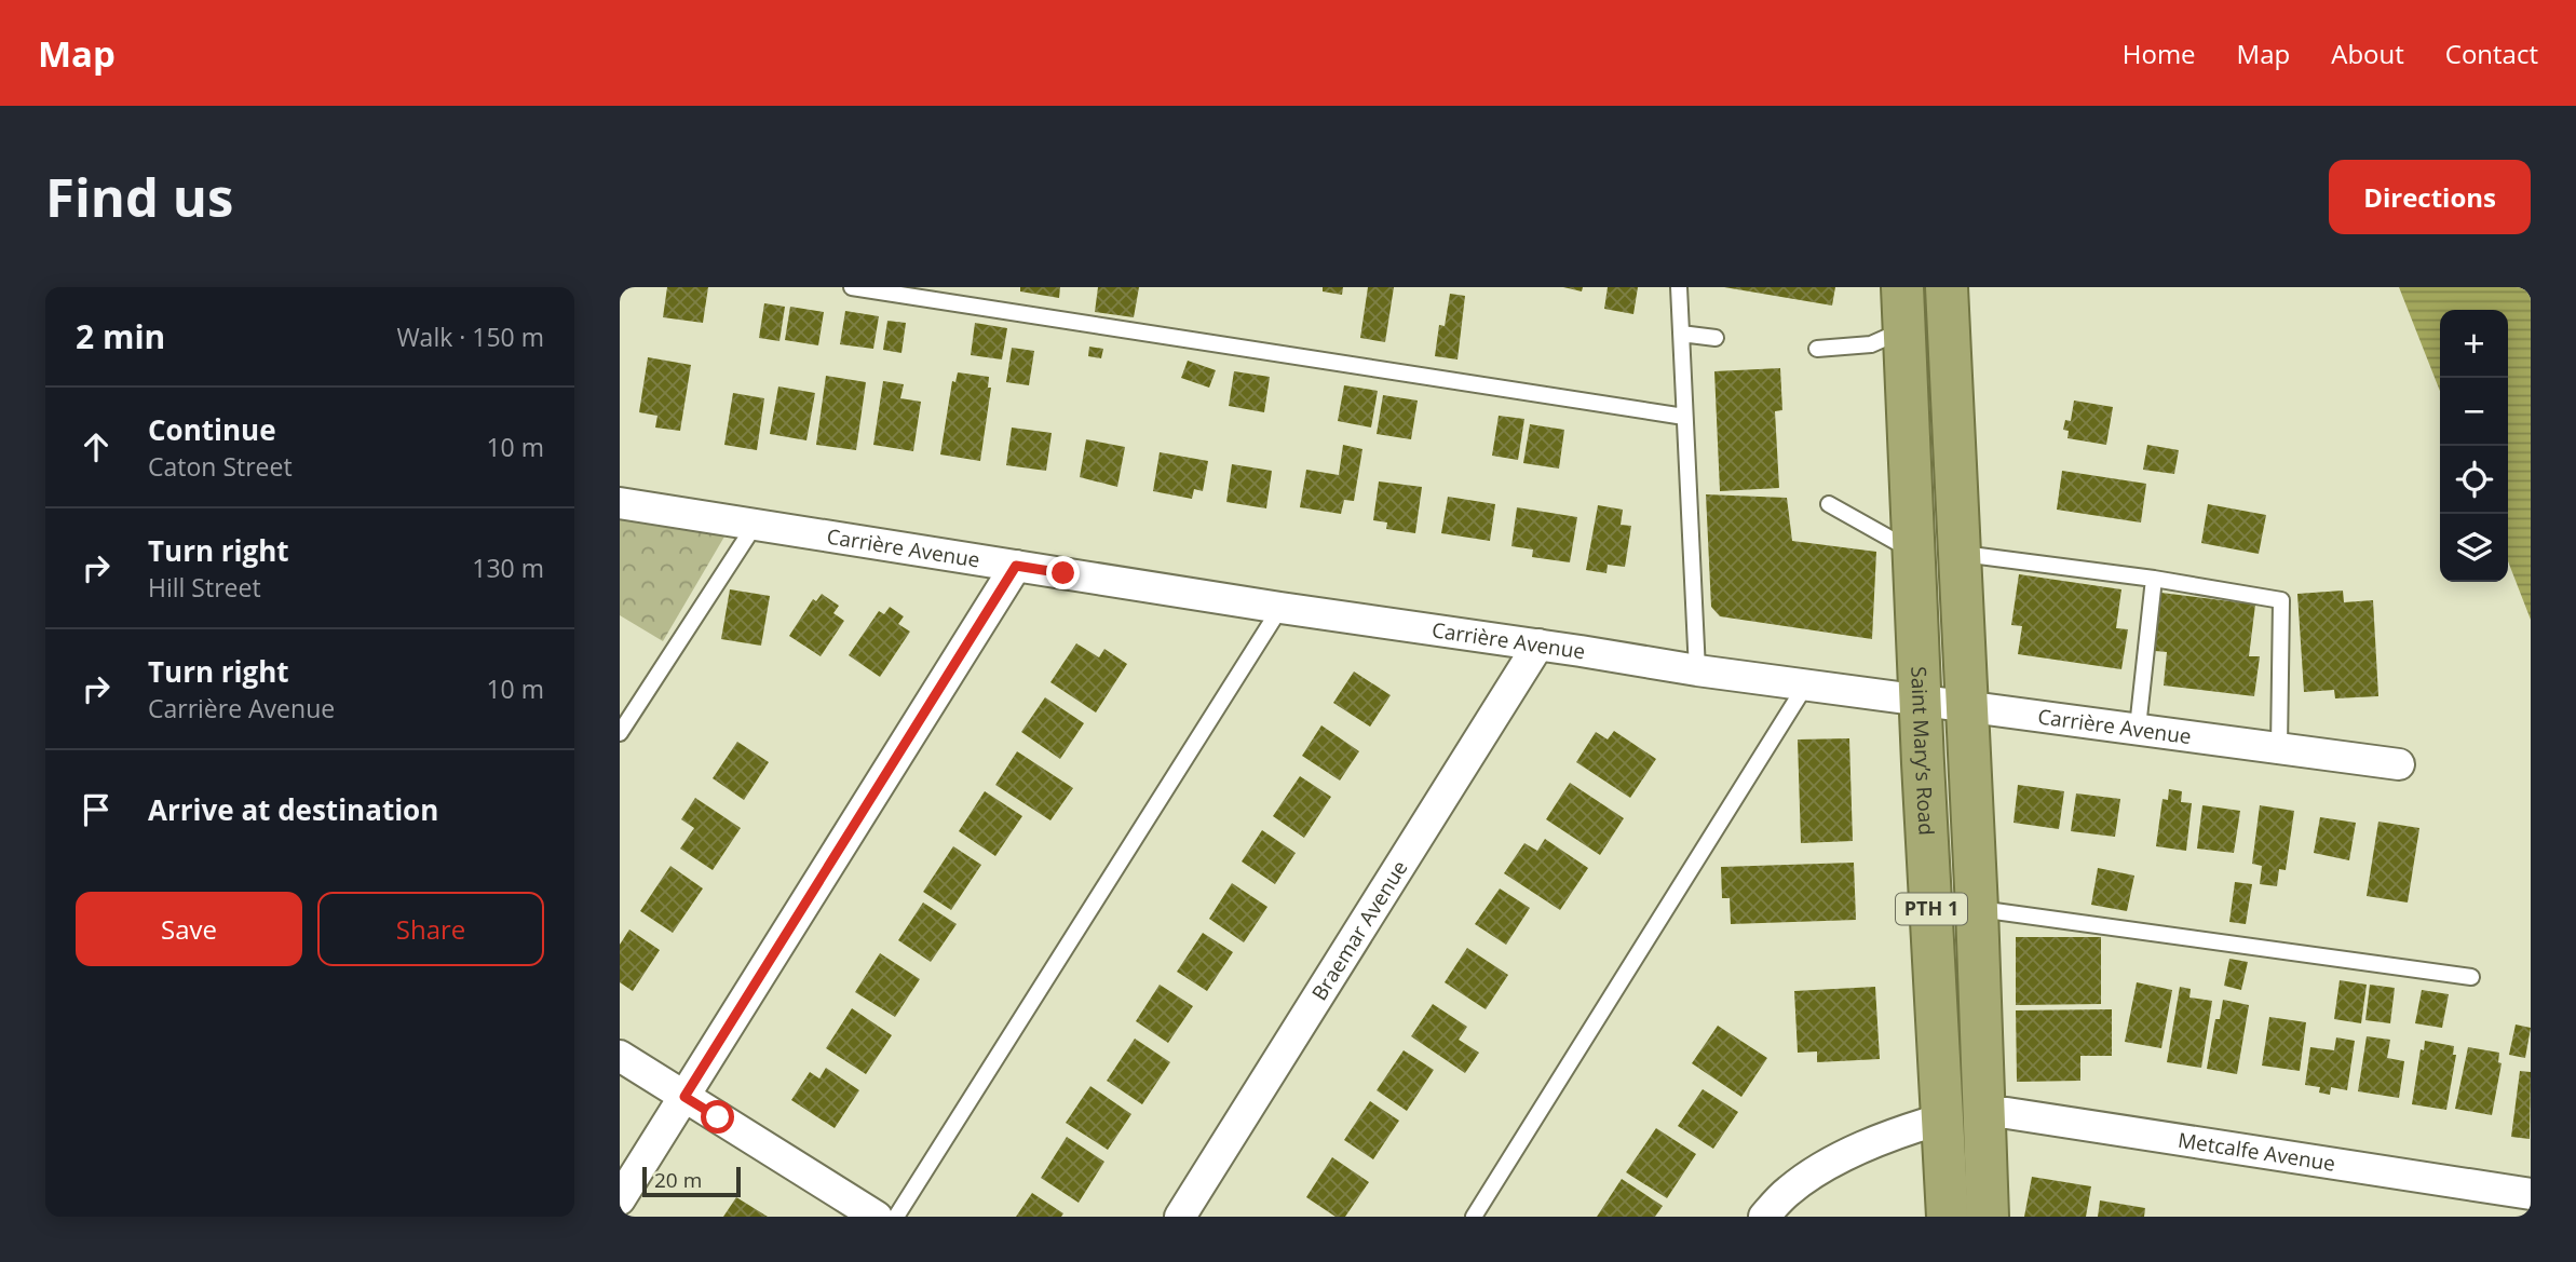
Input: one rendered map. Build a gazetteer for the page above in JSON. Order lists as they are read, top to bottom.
{
  "streets": {
    "highway": ["Saint Mary’s Road", "PTH 1"],
    "street": ["Carrière Avenue", "Braemar Avenue", "Metcalfe Avenue"]
  },
  "crossings": [
    ["Carrière Avenue", "Saint Mary’s Road"],
    ["Carrière Avenue", "Braemar Avenue"],
    ["Saint Mary’s Road", "Metcalfe Avenue"]
  ],
  "scale_bar": "20 m",
  "page": {
    "header": "Map",
    "nav": [
      "Home",
      "Map",
      "About",
      "Contact"
    ],
    "buttons": [
      "Directions",
      ["Save", "Share"]
    ],
    "title": "Find us",
    "heading": ["2 min", "Walk · 150 m"],
    "map_buttons": ["+", "−"],
    "list": [
      ["Continue", "Caton Street", "10 m"],
      ["Turn right", "Hill Street", "130 m"],
      ["Turn right", "Carrière Avenue", "10 m"],
      "Arrive at destination"
    ],
    "scale": "20 m"
  }
}
